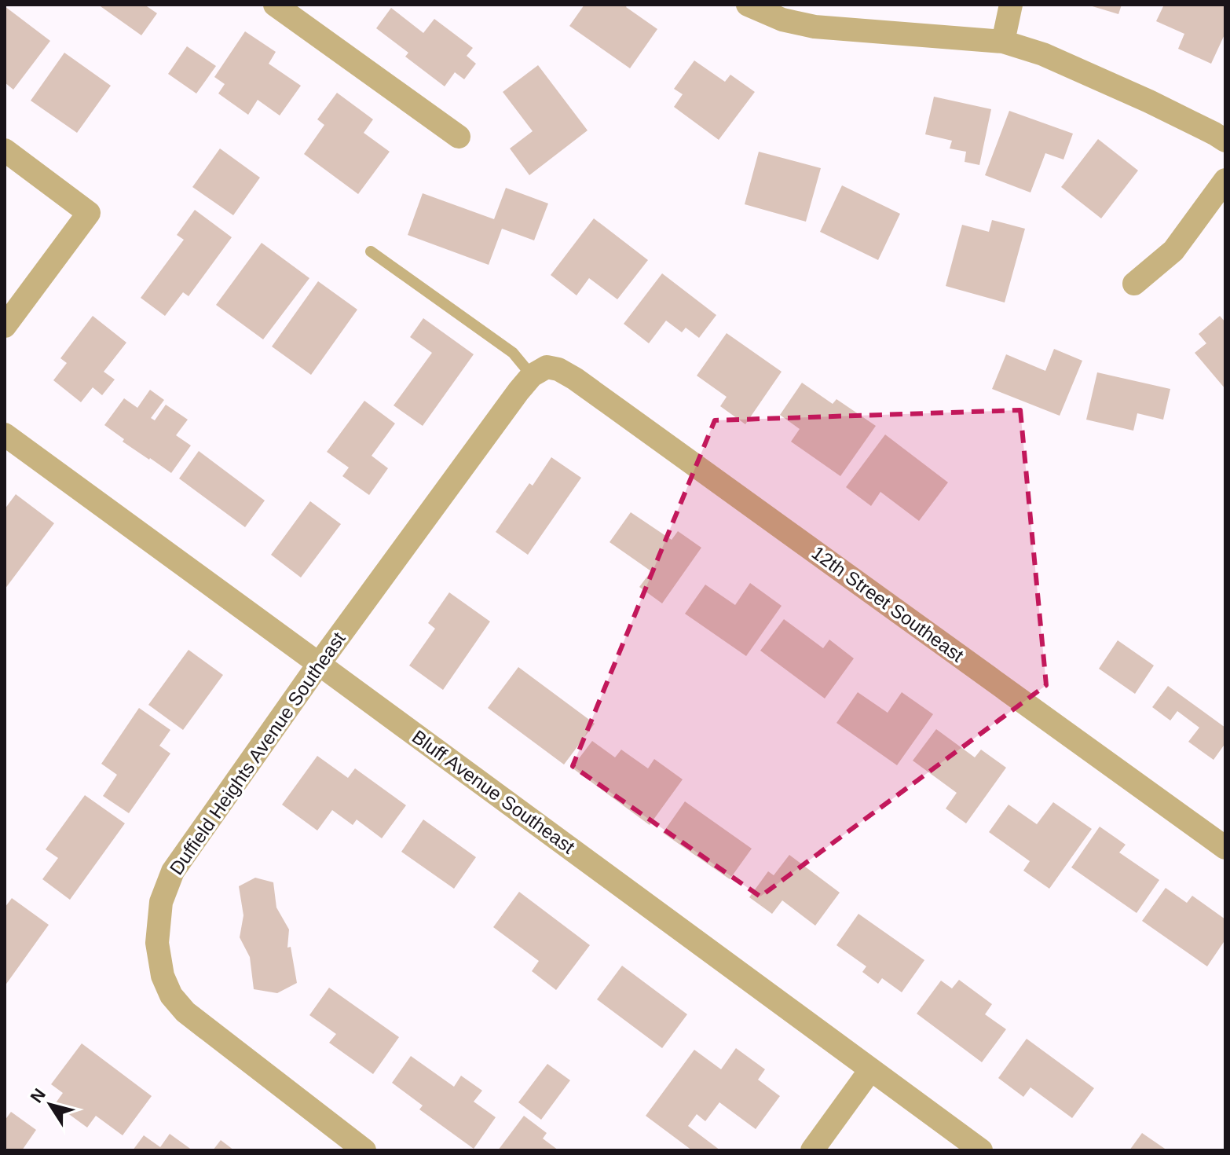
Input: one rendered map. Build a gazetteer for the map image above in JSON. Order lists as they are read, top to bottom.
{
  "streets": {
    "street": ["12th Street Southeast", "Duffield Heights Avenue Southeast", "Bluff Avenue Southeast"]
  },
  "crossings": [
    ["12th Street Southeast", "Duffield Heights Avenue Southeast"],
    ["Duffield Heights Avenue Southeast", "Bluff Avenue Southeast"]
  ],
  "north": "top left"
}
